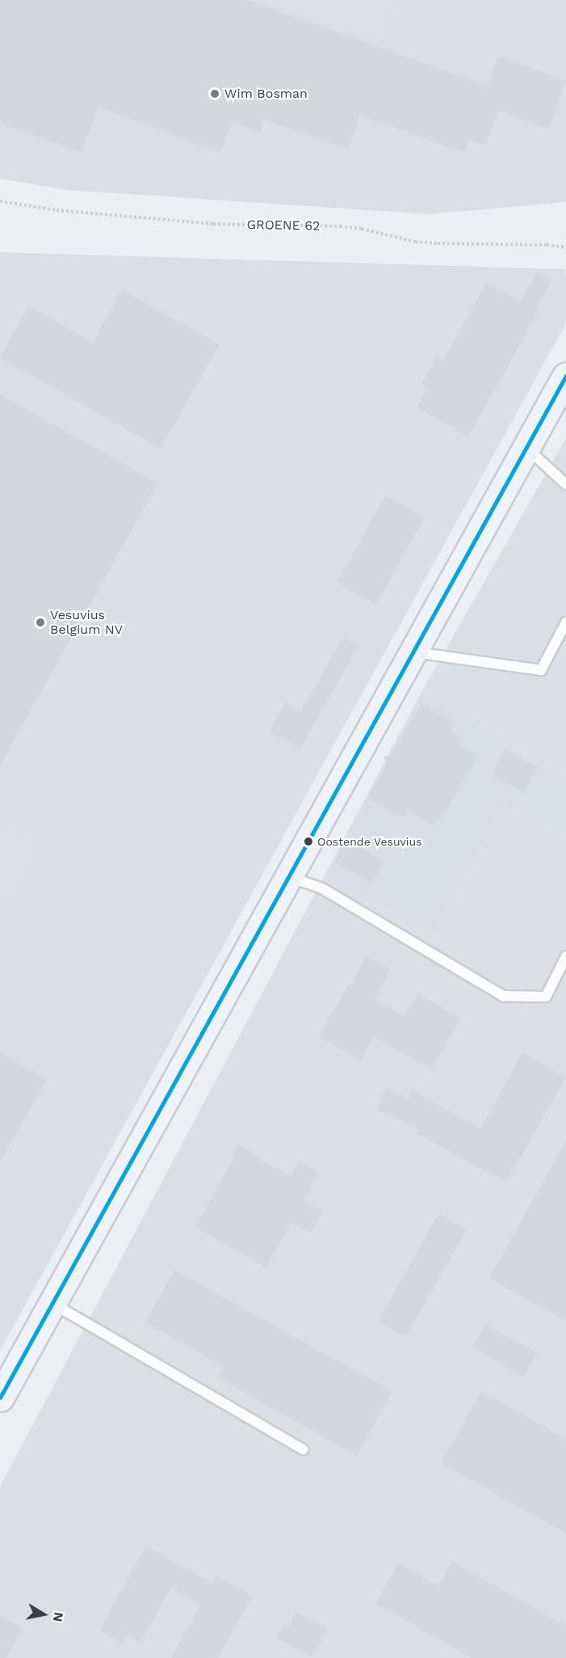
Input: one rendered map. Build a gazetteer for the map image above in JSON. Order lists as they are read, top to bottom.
{
  "streets": {
    "path": ["GROENE 62"]
  },
  "places": ["Wim Bosman", "Vesuvius Belgium NV", "Oostende Vesuvius"],
  "north": "right"
}
